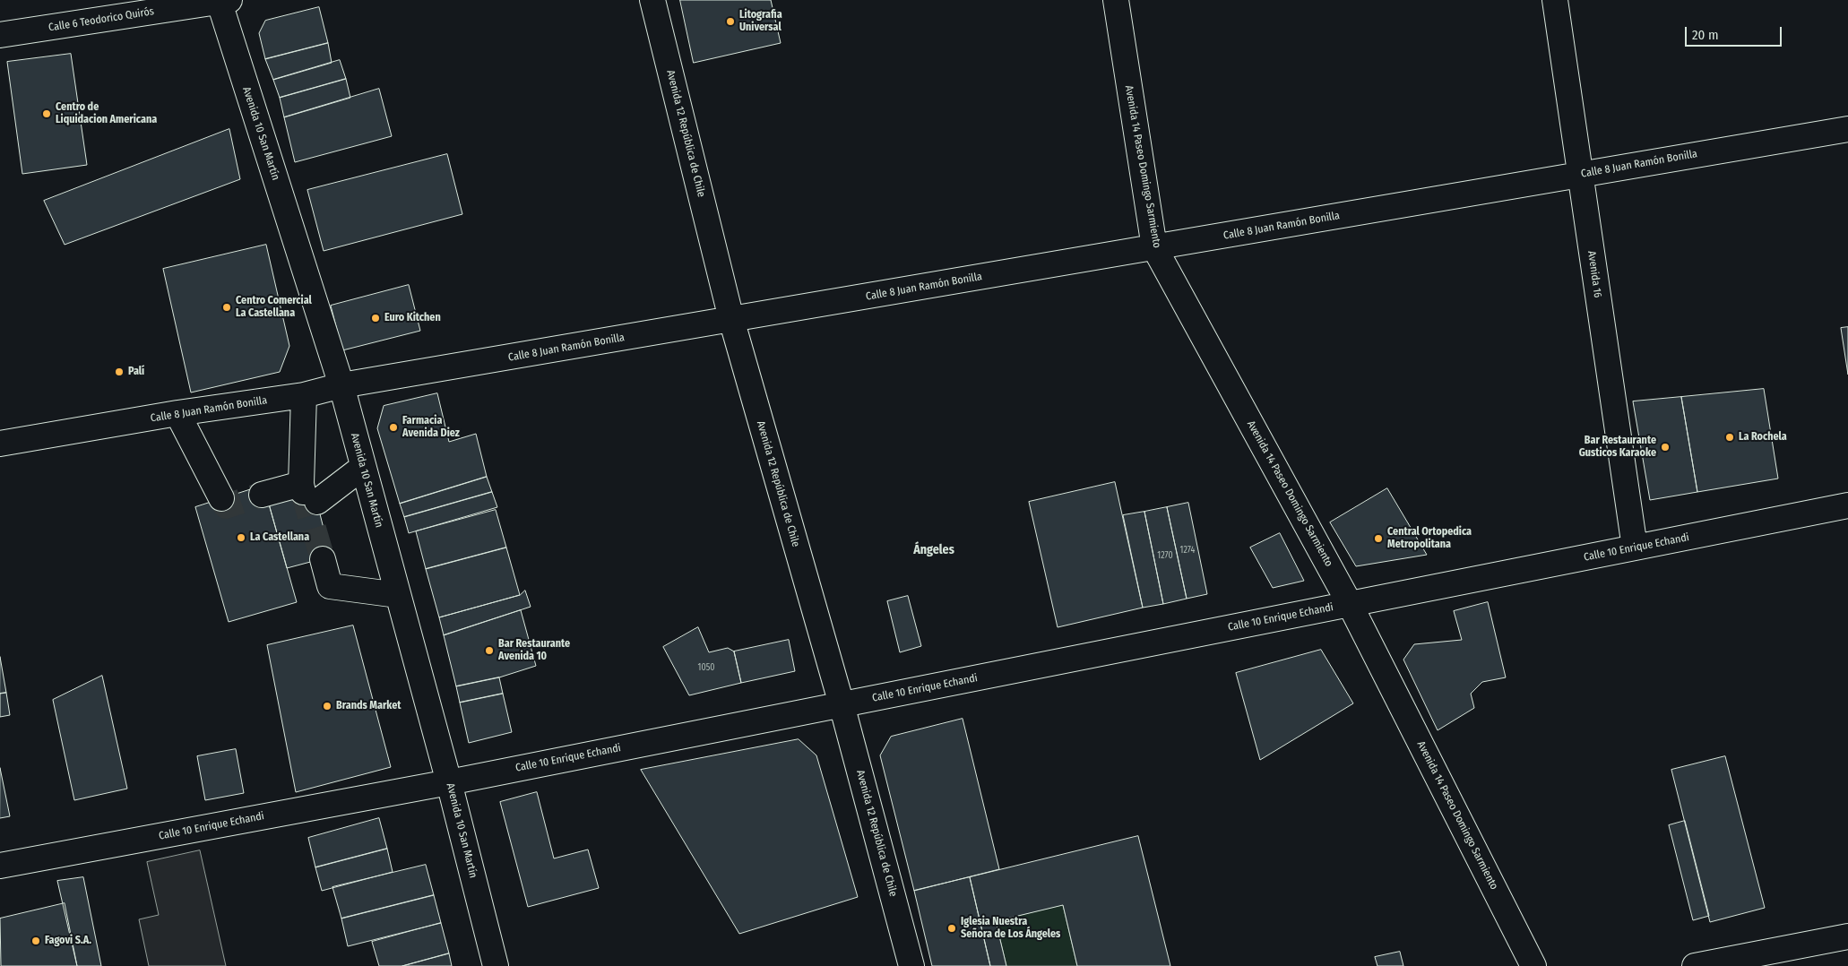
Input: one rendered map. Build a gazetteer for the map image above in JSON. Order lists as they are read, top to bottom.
{
  "streets": {
    "street": [
      "Calle 6 Teodorico Quirós",
      "Avenida 10 San Martín",
      "Avenida 12 República de Chile",
      "Calle 8 Juan Ramón Bonilla",
      "Avenida 14 Paseo Domingo Sarmiento",
      "Avenida 16",
      "Calle 10 Enrique Echandi"
    ]
  },
  "crossings": [
    ["Calle 6 Teodorico Quirós", "Avenida 10 San Martín"],
    ["Avenida 10 San Martín", "Calle 8 Juan Ramón Bonilla"],
    ["Avenida 10 San Martín", "Calle 10 Enrique Echandi"],
    ["Avenida 12 República de Chile", "Calle 8 Juan Ramón Bonilla"],
    ["Avenida 12 República de Chile", "Calle 10 Enrique Echandi"],
    ["Calle 8 Juan Ramón Bonilla", "Avenida 14 Paseo Domingo Sarmiento"],
    ["Calle 8 Juan Ramón Bonilla", "Avenida 16"],
    ["Avenida 14 Paseo Domingo Sarmiento", "Calle 10 Enrique Echandi"],
    ["Avenida 16", "Calle 10 Enrique Echandi"]
  ],
  "districts": ["Ángeles"],
  "places": [
    "Litografia Universal",
    "Centro de Liquidacion Americana",
    "Centro Comercial La Castellana",
    "Euro Kitchen",
    "Palí",
    "Farmacia Avenida Diez",
    "La Rochela",
    "Bar Restaurante Gusticos Karaoke",
    "La Castellana",
    "Central Ortopedica Metropolitana",
    "Bar Restaurante Avenida 10",
    "Brands Market",
    "Iglesia Nuestra Señora de Los Ángeles",
    "Fagovi S.A."
  ],
  "house_numbers": ["1274", "1270", "1050"],
  "scale_bar": "20 m"
}
